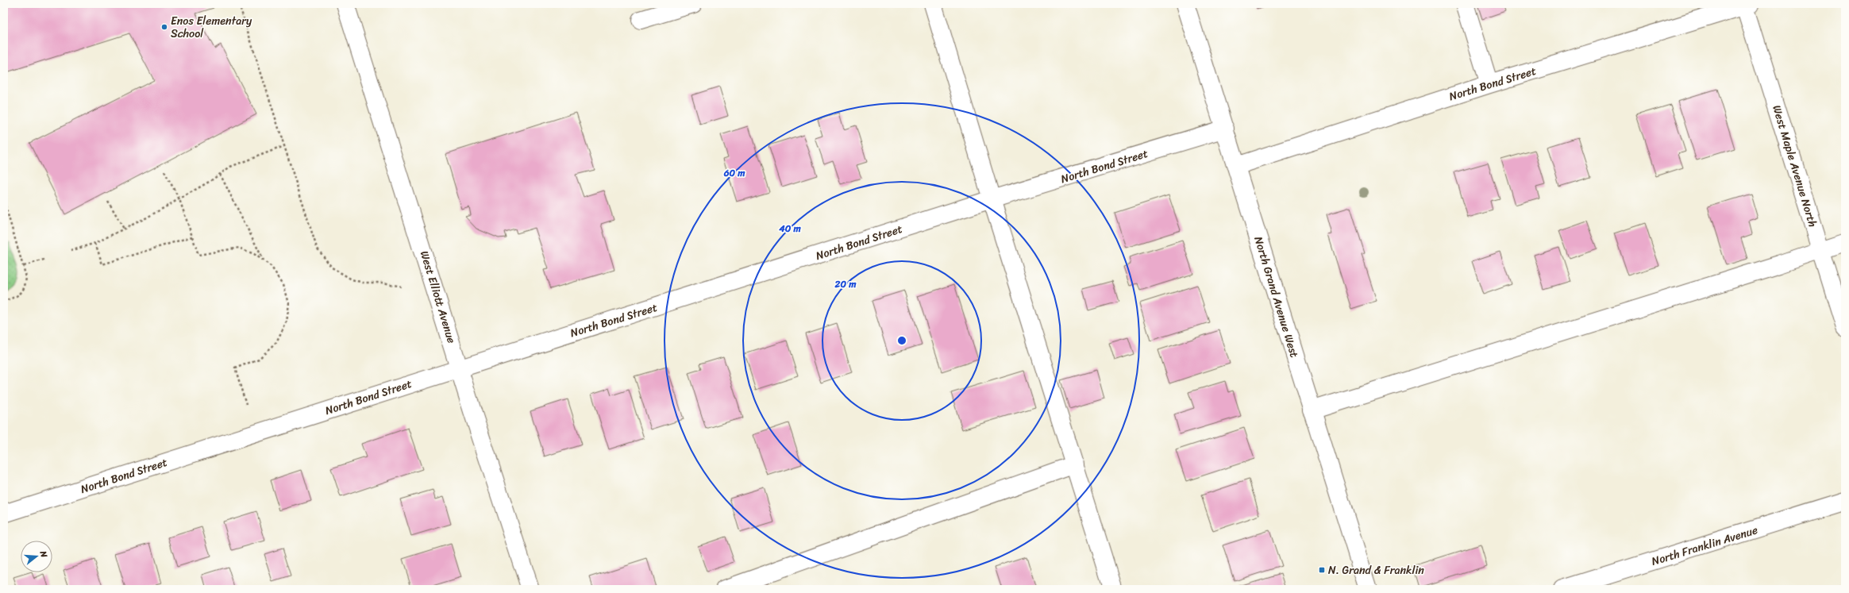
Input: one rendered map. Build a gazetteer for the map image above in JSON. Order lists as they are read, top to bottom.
{
  "streets": {
    "street": [
      "North Bond Street",
      "West Maple Avenue North",
      "West Elliott Avenue",
      "North Grand Avenue West",
      "North Franklin Avenue"
    ]
  },
  "crossings": [
    ["North Bond Street", "West Maple Avenue North"],
    ["North Bond Street", "West Elliott Avenue"],
    ["North Bond Street", "North Grand Avenue West"]
  ],
  "places": {
    "other": ["Enos Elementary School"],
    "transit": ["N. Grand & Franklin"]
  },
  "north": "right",
  "rings": ["60 m", "40 m", "20 m"]
}
